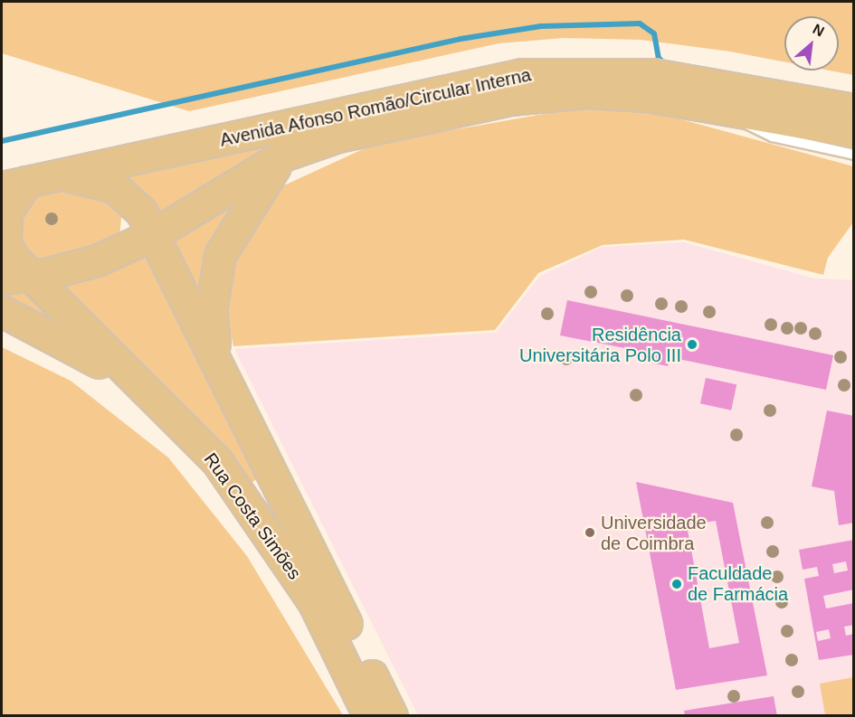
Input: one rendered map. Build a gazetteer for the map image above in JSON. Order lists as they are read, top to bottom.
{
  "streets": {
    "main road": ["Avenida Afonso Romão/Circular Interna", "Rua Costa Simões"]
  },
  "crossings": [
    ["Avenida Afonso Romão/Circular Interna", "Rua Costa Simões"]
  ],
  "places": ["Residência Universitária Polo III", "Universidade de Coimbra", "Faculdade de Farmácia"],
  "north": "top right"
}
